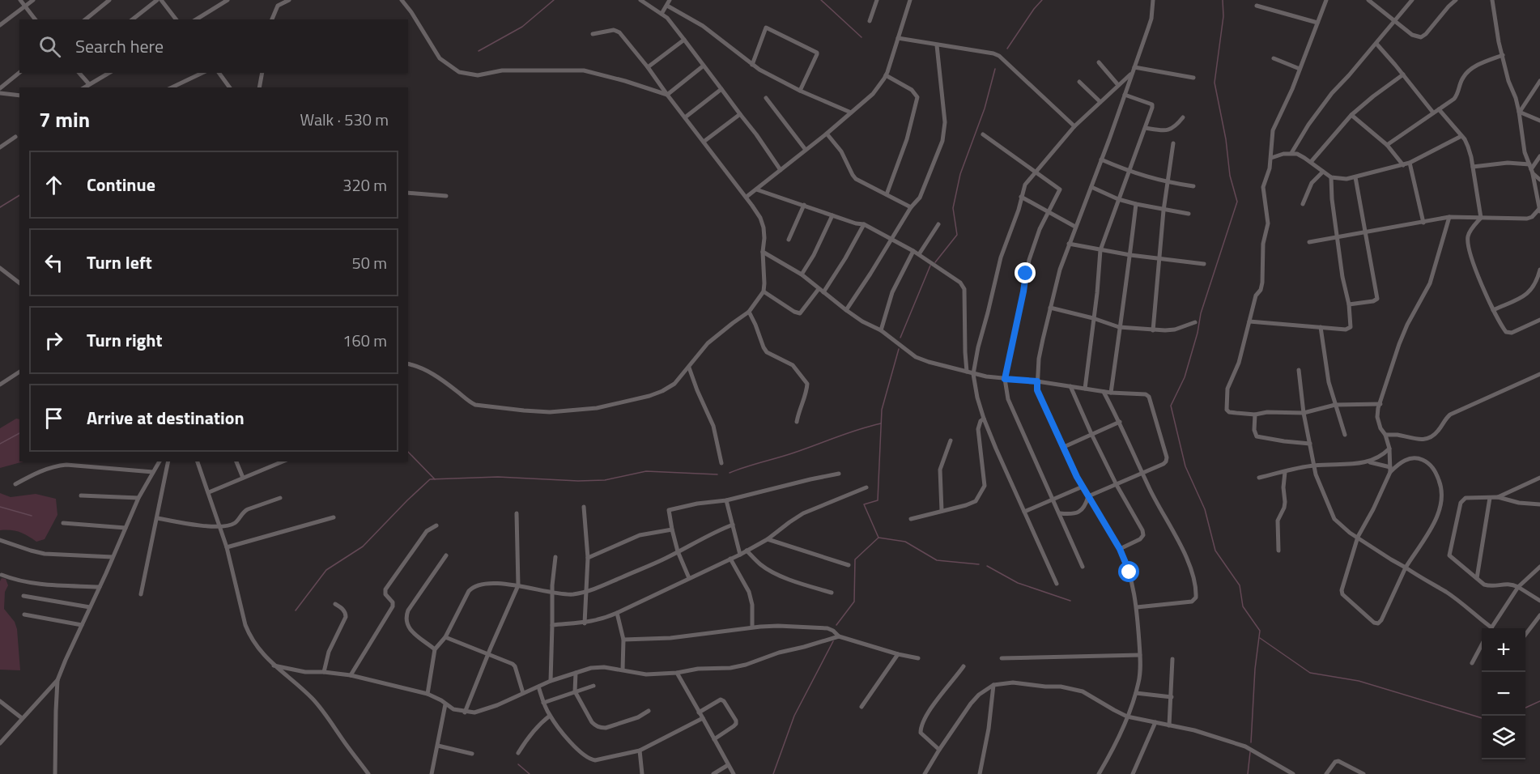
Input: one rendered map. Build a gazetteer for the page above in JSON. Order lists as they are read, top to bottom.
{
  "page": {
    "search": "Search here",
    "heading": ["7 min", "Walk · 530 m"],
    "list": [
      ["Continue", "320 m"],
      ["Turn left", "50 m"],
      ["Turn right", "160 m"],
      "Arrive at destination"
    ],
    "map_buttons": ["+", "−"]
  }
}
